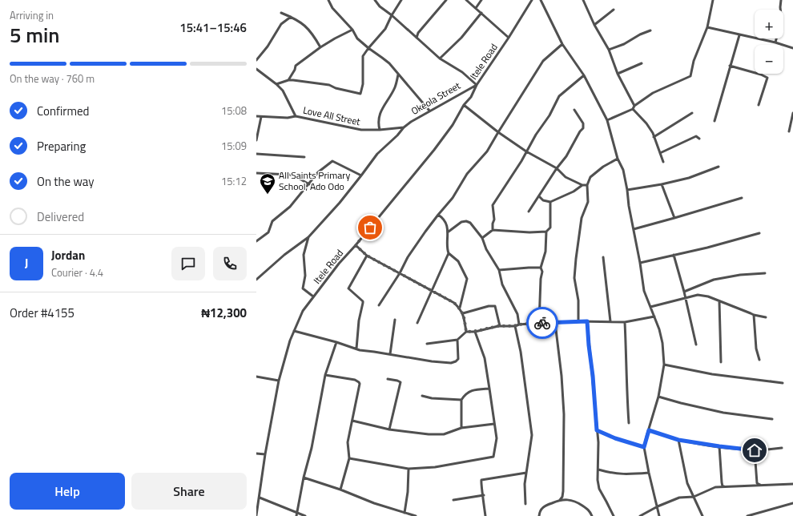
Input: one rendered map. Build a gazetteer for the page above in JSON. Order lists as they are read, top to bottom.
{
  "streets": {
    "street": ["Itele Road", "Okeola Street", "Love All Street"]
  },
  "crossings": [
    ["Itele Road", "Okeola Street"],
    ["Okeola Street", "Love All Street"]
  ],
  "places": {
    "school or university": ["All Saints Primary School, Ado Odo"]
  },
  "page": {
    "heading": ["5 min", "Arriving in", "15:41–15:46"],
    "panel": [
      "Jordan",
      "Courier · 4.4",
      "Order #4155",
      "₦12,300"
    ],
    "map_buttons": ["+", "−"],
    "bar": "On the way · 760 m",
    "list": [
      ["Confirmed", "15:08"],
      ["Preparing", "15:09"],
      ["On the way", "15:12"],
      "Delivered"
    ],
    "round": "J",
    "buttons": ["Help", "Share"]
  }
}
